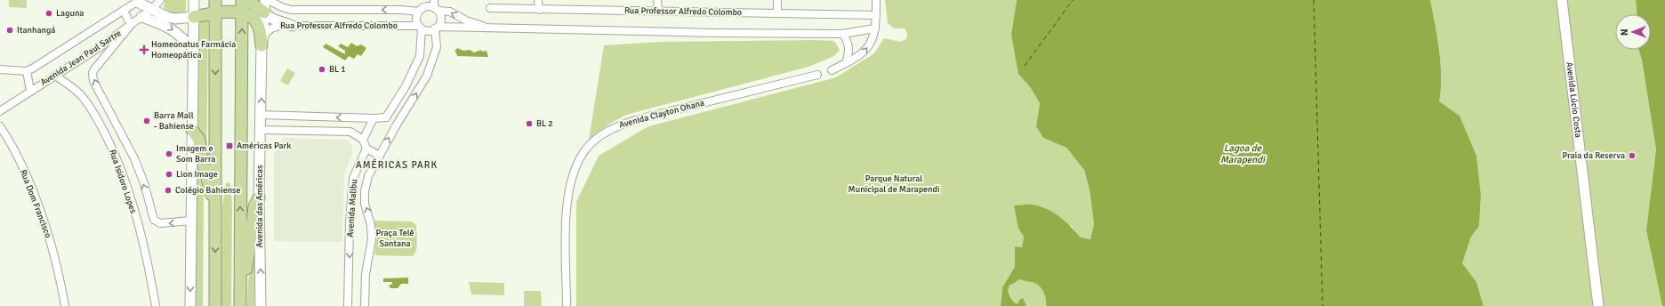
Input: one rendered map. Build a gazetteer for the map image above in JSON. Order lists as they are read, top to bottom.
{
  "streets": {
    "main road": ["Avenida Lúcio Costa", "Avenida das Américas"],
    "street": [
      "Rua Professor Alfredo Colombo",
      "Avenida Jean Paul Sartre",
      "Avenida Clayton Ohana",
      "Rua Isidoro Lopes",
      "Rua Dom Francisco",
      "Avenida Malibu"
    ]
  },
  "crossings": [
    ["Rua Professor Alfredo Colombo", "Avenida das Américas"],
    ["Rua Professor Alfredo Colombo", "Avenida Malibu"],
    ["Avenida Jean Paul Sartre", "Rua Isidoro Lopes"]
  ],
  "districts": ["AMÉRICAS PARK"],
  "water": ["Lagoa de Marapendi"],
  "parks": ["Parque Natural Municipal de Marapendi", "Praça Telê Santana"],
  "places": {
    "other": [
      "Laguna",
      "Itanhangá",
      "BL 1",
      "Barra Mall - Bahiense",
      "BL 2",
      "Imagem e Som Barra",
      "Praia da Reserva",
      "Lion Image",
      "Colégio Bahiense"
    ],
    "health": ["Homeonatus Farmácia Homeopática"],
    "transit": ["Américas Park"]
  },
  "north": "left"
}
